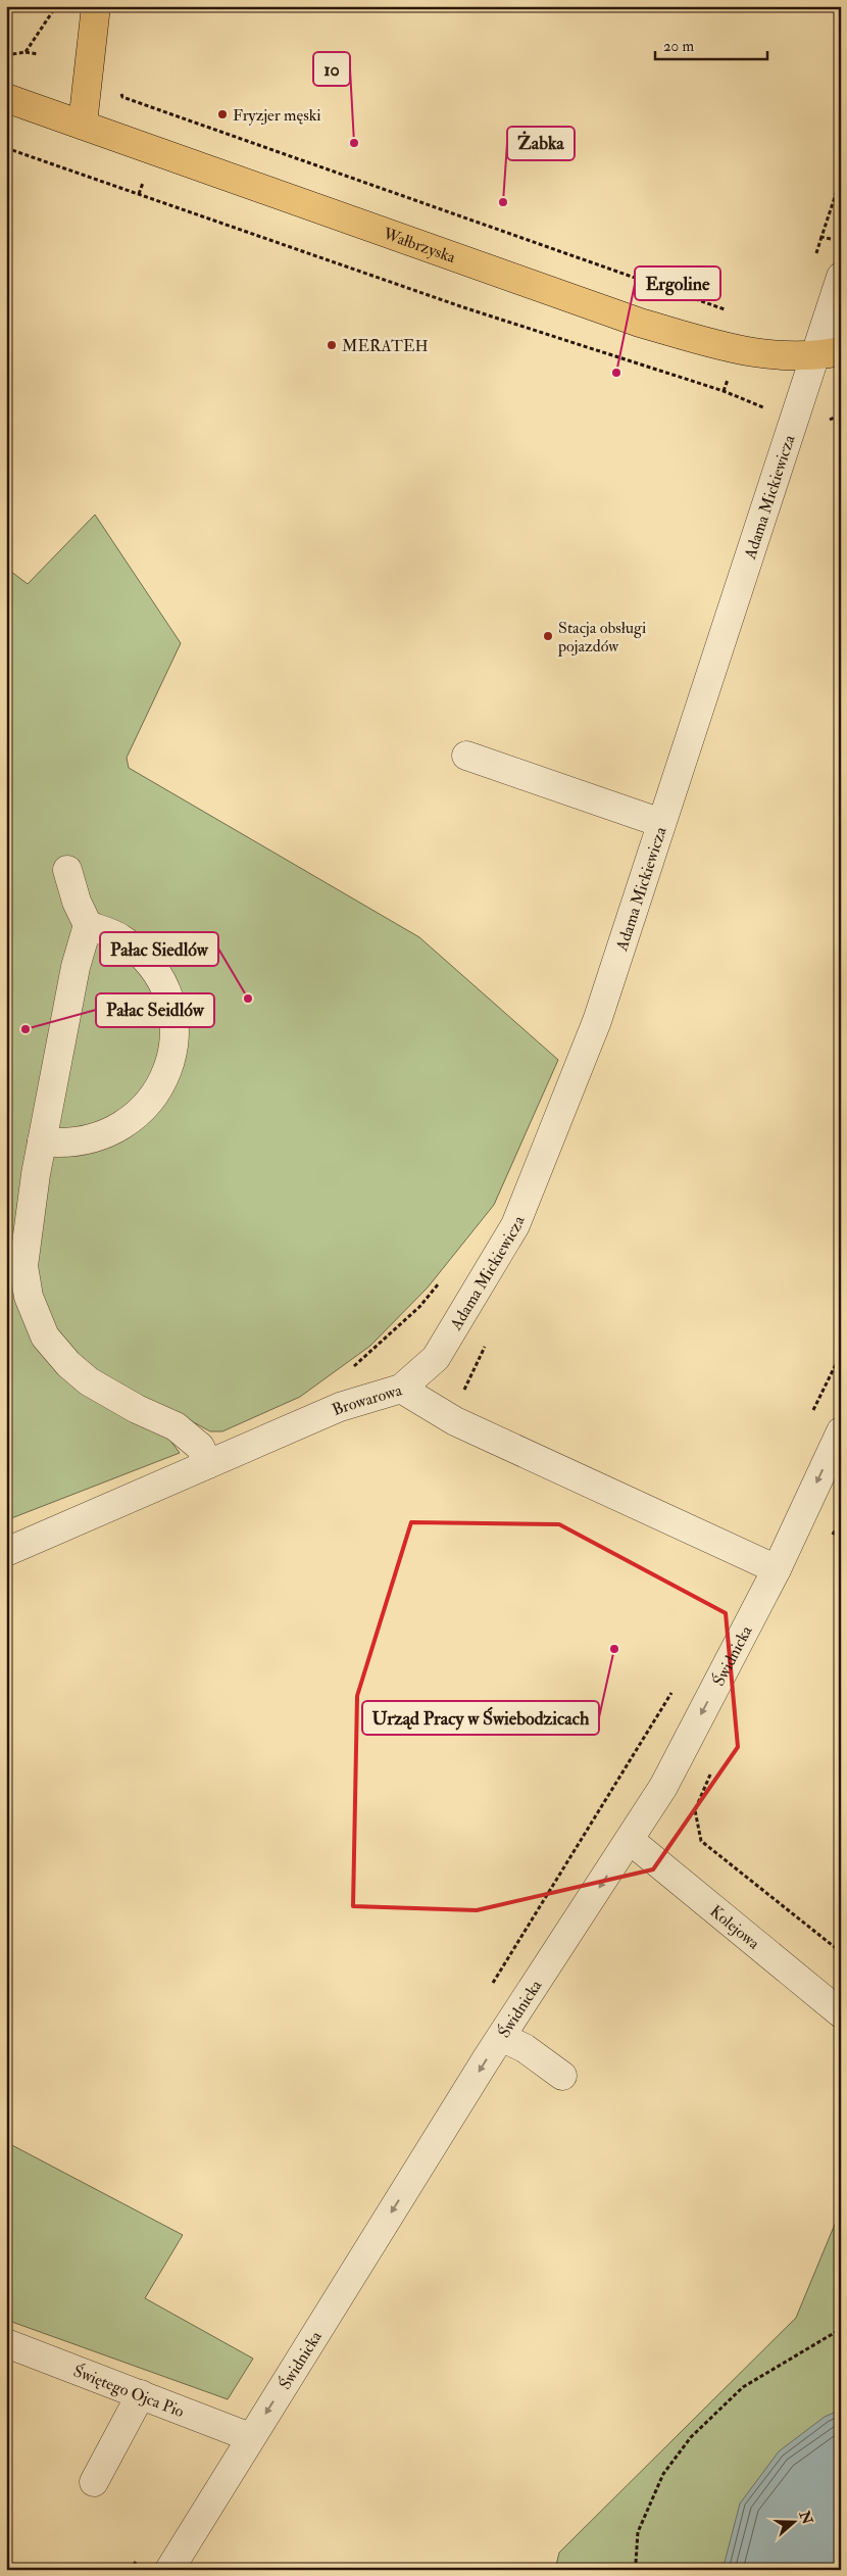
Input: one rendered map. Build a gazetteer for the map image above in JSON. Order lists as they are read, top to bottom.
{
  "streets": {
    "main road": ["Wałbrzyska"],
    "street": [
      "Adama Mickiewicza",
      "Browarowa",
      "Świdnicka",
      "Kolejowa",
      "Świętego Ojca Pio"
    ]
  },
  "crossings": [
    ["Wałbrzyska", "Adama Mickiewicza"],
    ["Adama Mickiewicza", "Browarowa"],
    ["Browarowa", "Świdnicka"],
    ["Świdnicka", "Kolejowa"],
    ["Świdnicka", "Świętego Ojca Pio"]
  ],
  "one_way": ["Świdnicka"],
  "places": [
    "Fryzjer męski",
    "10",
    "Żabka",
    "MERATEH",
    "Ergoline",
    "Stacja obsługi pojazdów",
    "Pałac Siedlów",
    "Pałac Seidlów",
    "Urząd Pracy w Świebodzicach"
  ],
  "scale_bar": "20 m",
  "north": "right"
}
